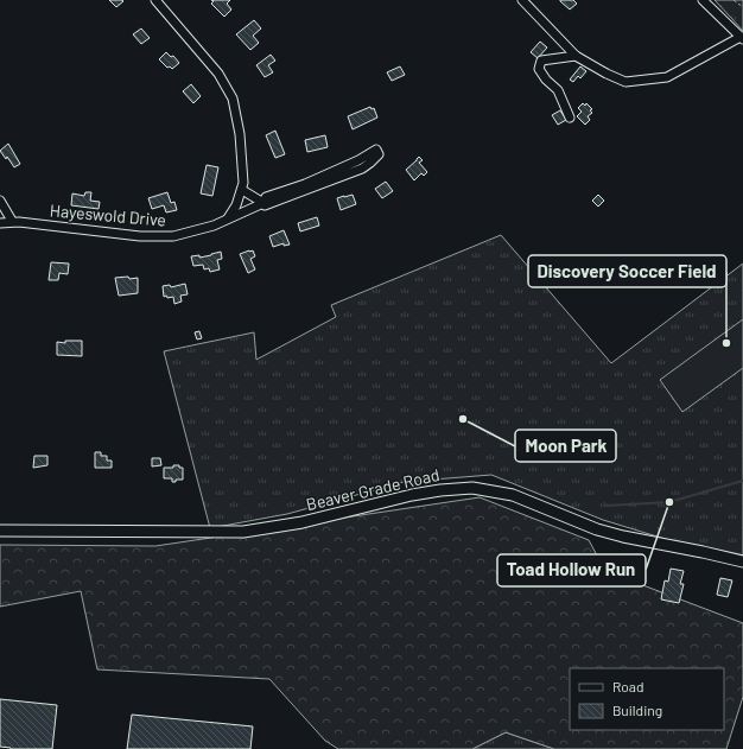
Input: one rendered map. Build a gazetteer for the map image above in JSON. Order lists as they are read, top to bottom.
{
  "streets": {
    "main road": ["Beaver Grade Road"],
    "street": ["Hayeswold Drive"]
  },
  "places": ["Discovery Soccer Field", "Moon Park", "Toad Hollow Run"],
  "legend": ["Road", "Building"]
}
